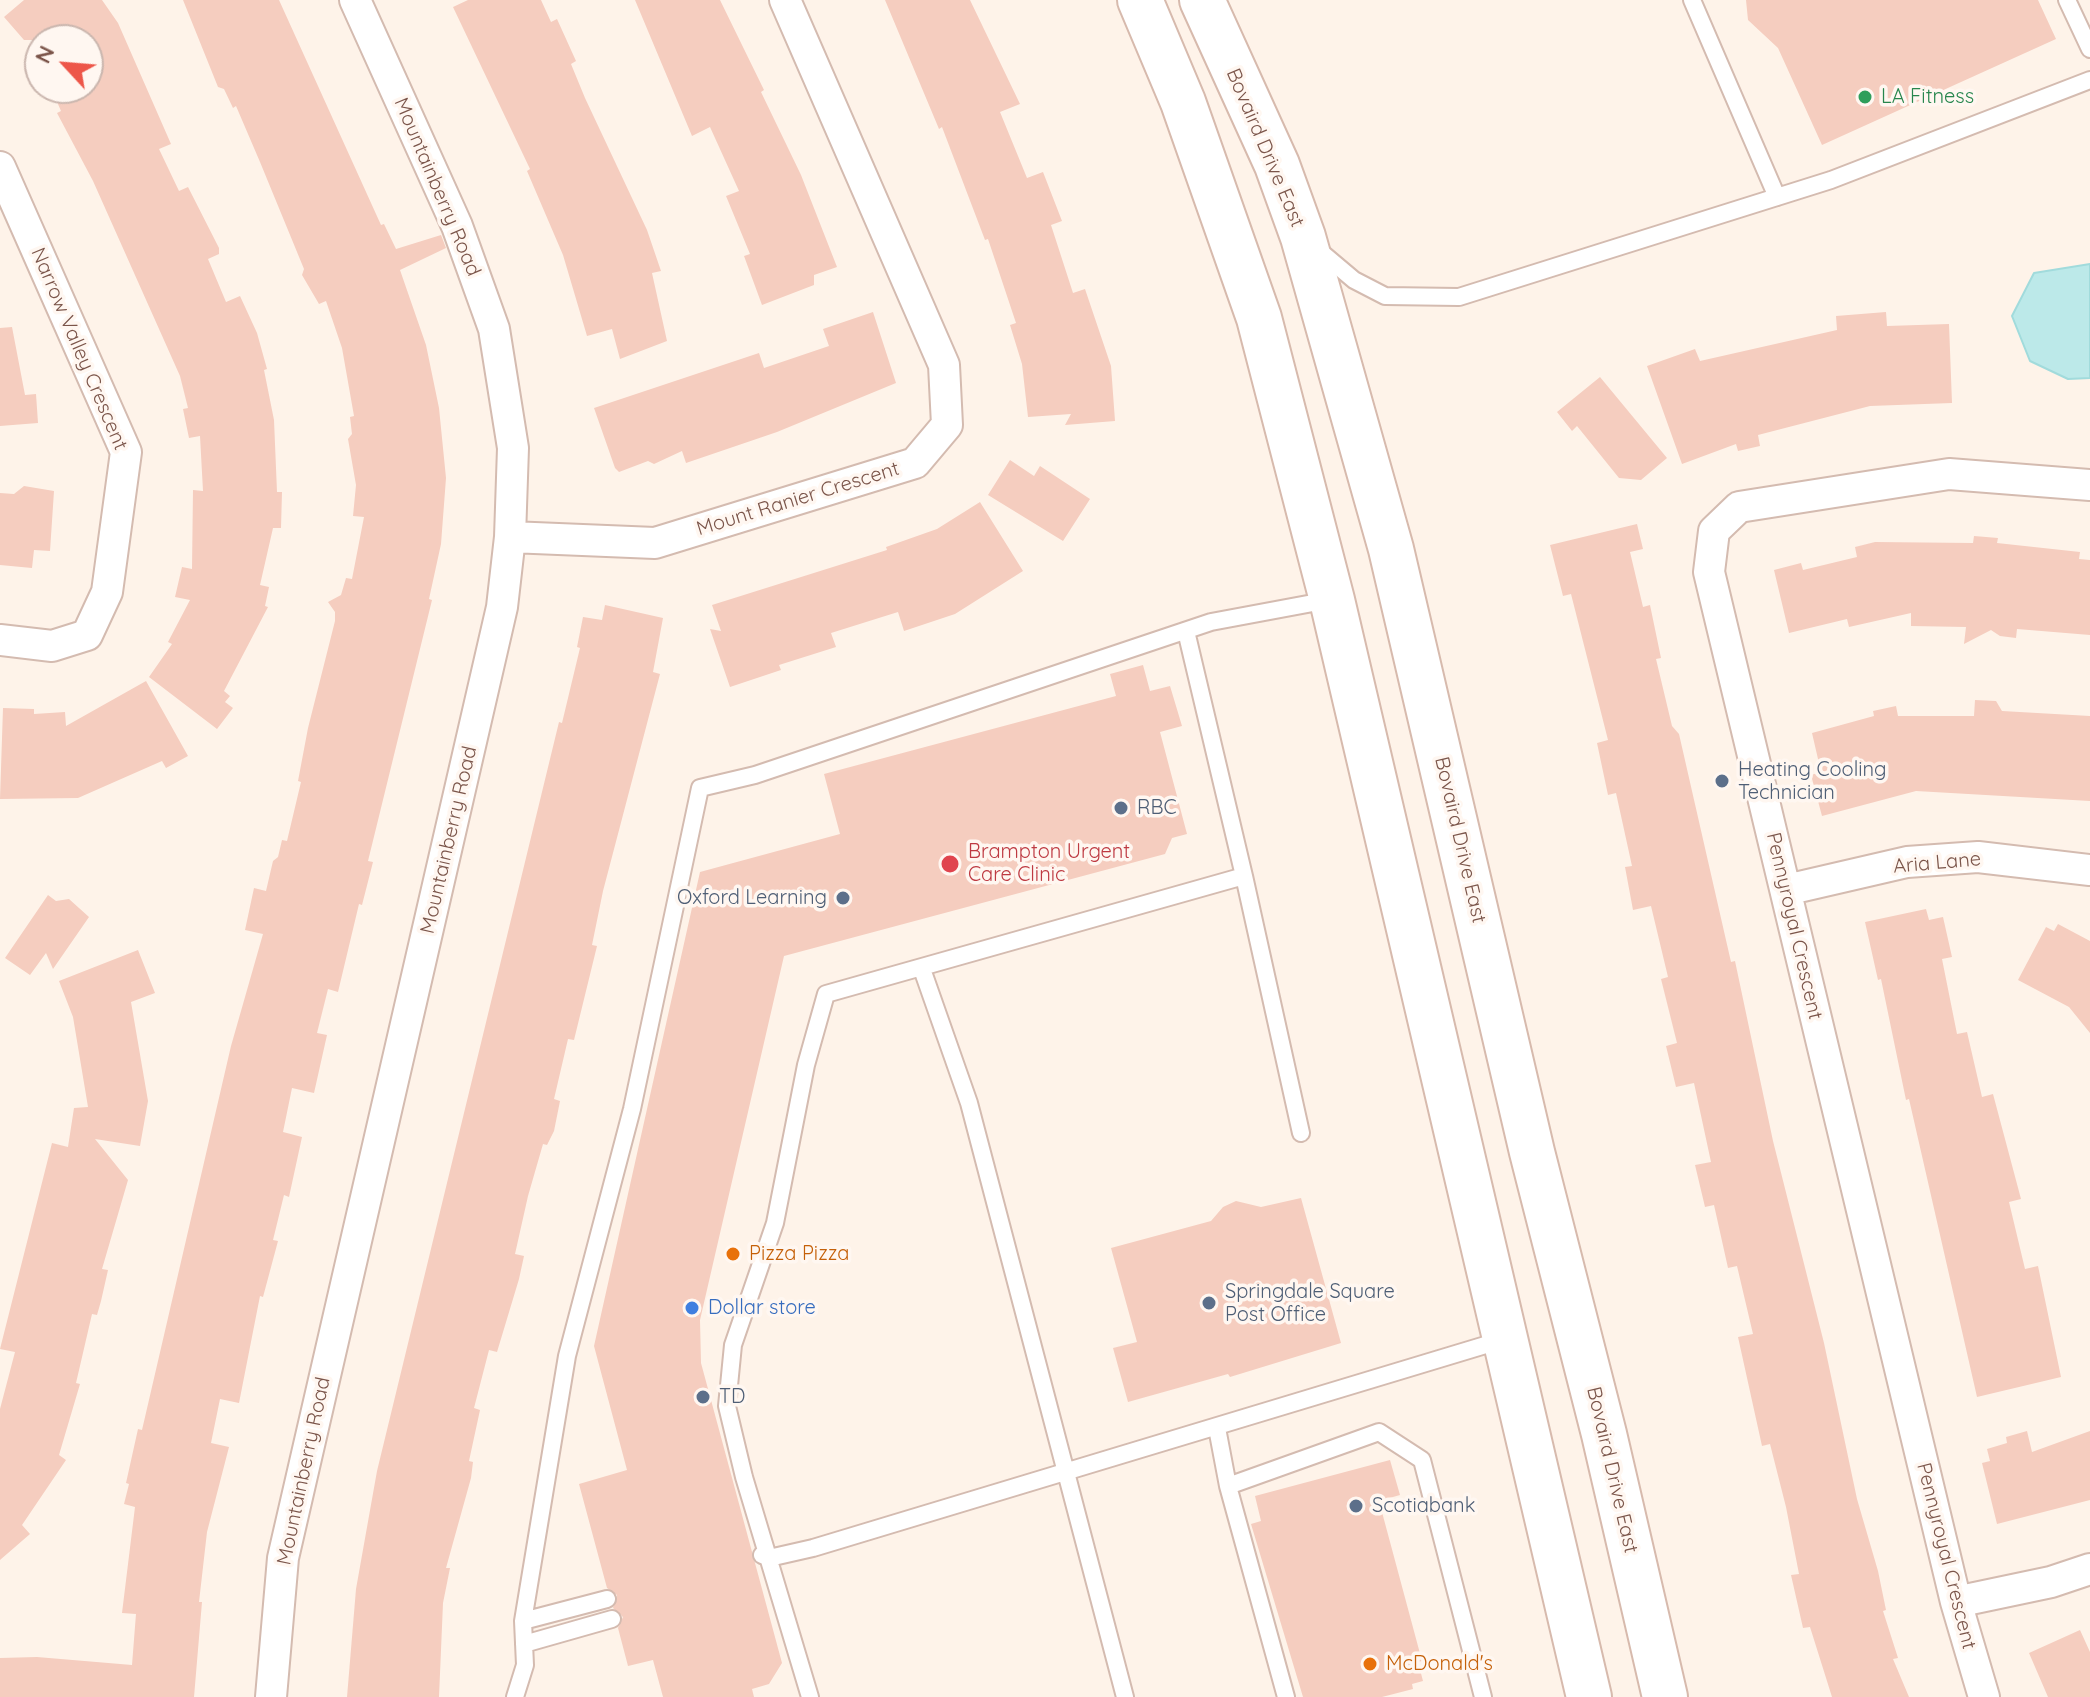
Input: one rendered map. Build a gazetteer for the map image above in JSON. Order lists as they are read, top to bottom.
{
  "streets": {
    "main road": ["Bovaird Drive East"],
    "street": [
      "Mountainberry Road",
      "Narrow Valley Crescent",
      "Mount Ranier Crescent",
      "Aria Lane",
      "Pennyroyal Crescent"
    ]
  },
  "crossings": [
    ["Mountainberry Road", "Mount Ranier Crescent"],
    ["Aria Lane", "Pennyroyal Crescent"]
  ],
  "places": [
    "LA Fitness",
    "Heating Cooling Technician",
    "RBC",
    "Brampton Urgent Care Clinic",
    "Oxford Learning",
    "Pizza Pizza",
    "Springdale Square Post Office",
    "Dollar store",
    "TD",
    "Scotiabank",
    "McDonald's"
  ],
  "north": "top left"
}
